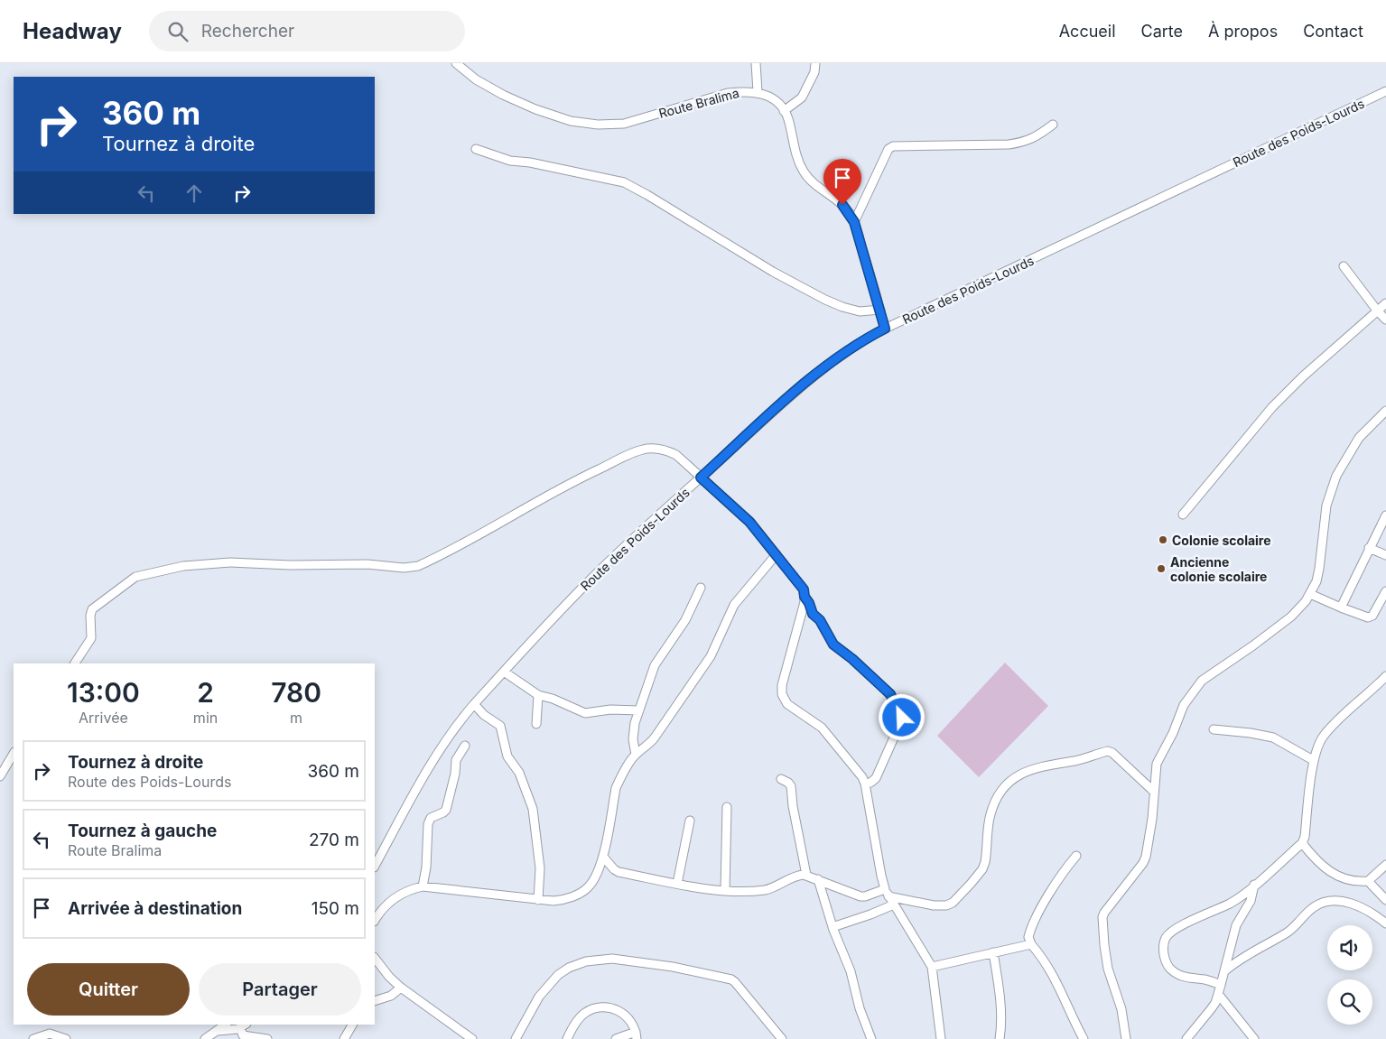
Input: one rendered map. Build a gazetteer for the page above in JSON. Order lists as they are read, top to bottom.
{
  "streets": {
    "street": ["Route Bralima", "Route des Poids-Lourds"]
  },
  "places": ["Colonie scolaire", "Ancienne colonie scolaire"],
  "page": {
    "header": "Headway",
    "search": "Rechercher",
    "nav": [
      "Accueil",
      "Carte",
      "À propos",
      "Contact"
    ],
    "turn": ["360 m", "Tournez à droite"],
    "eta": [
      "13:00",
      "Arrivée",
      "2",
      "min",
      "780",
      "m"
    ],
    "list": [
      {
        "name": "Tournez à droite",
        "note": "Route des Poids-Lourds",
        "value": "360 m"
      },
      {
        "name": "Tournez à gauche",
        "note": "Route Bralima",
        "value": "270 m"
      },
      {
        "name": "Arrivée à destination",
        "value": "150 m"
      }
    ],
    "buttons": ["Quitter", "Partager"]
  }
}
